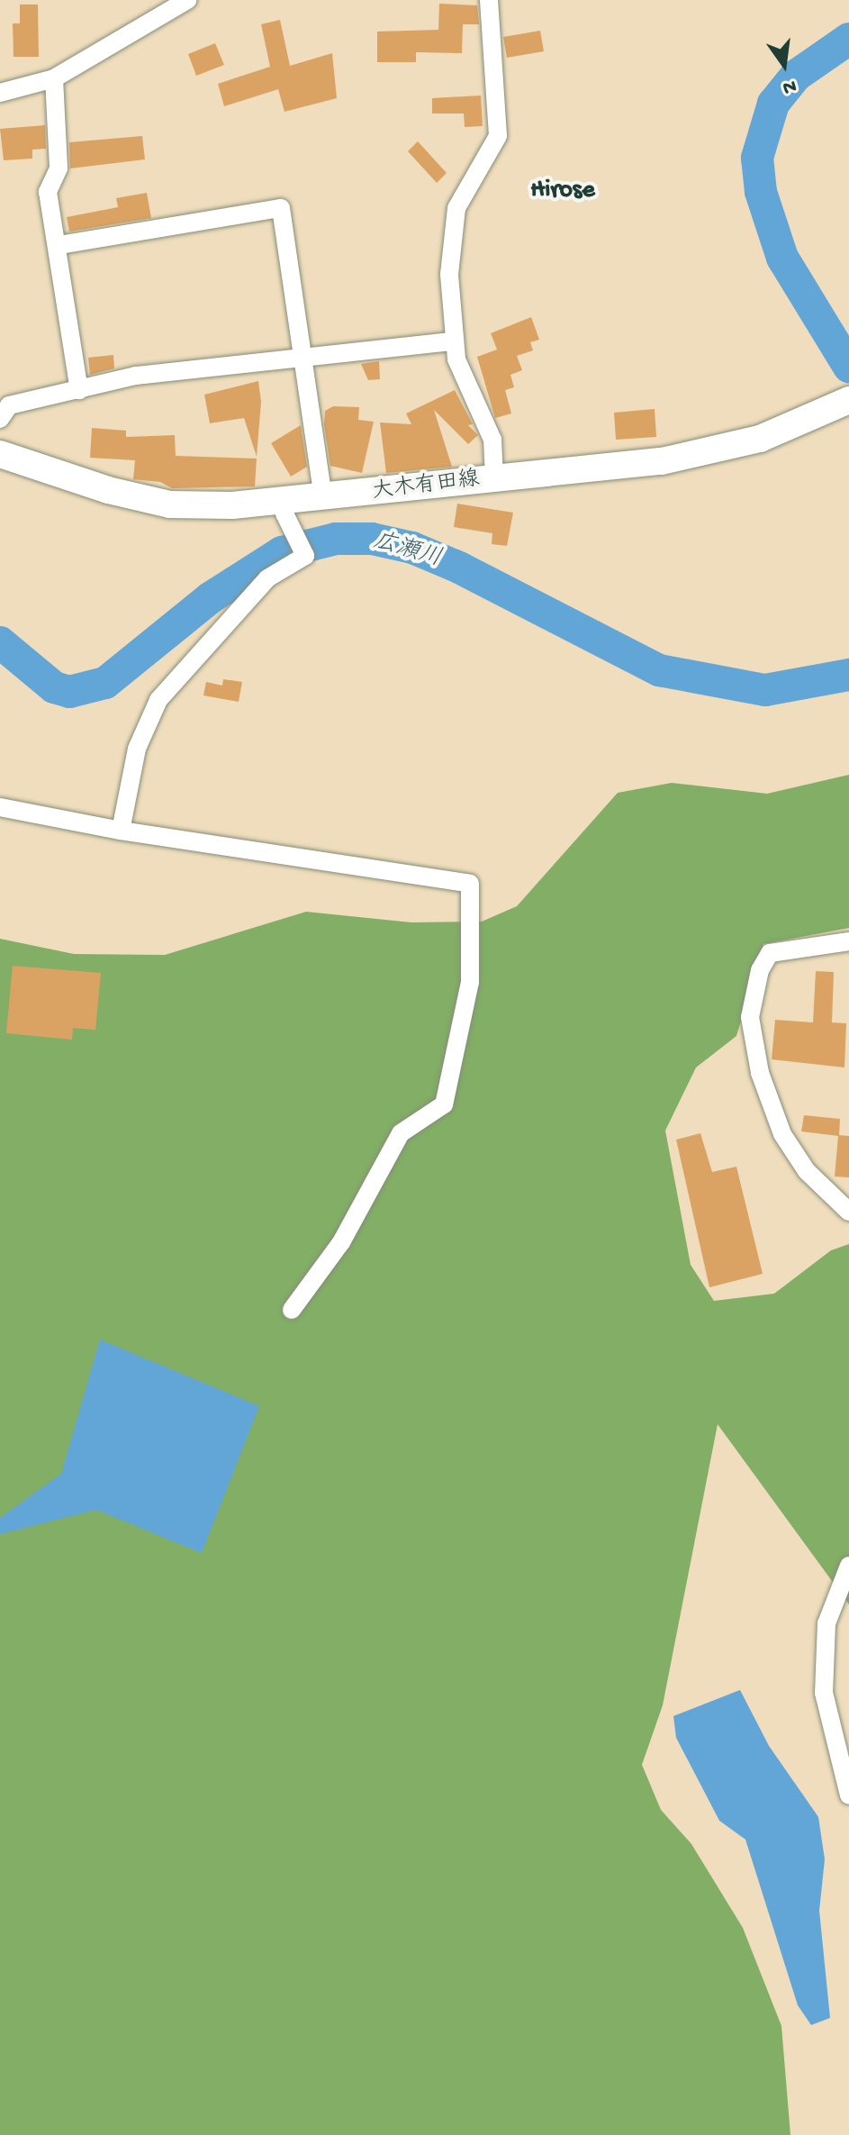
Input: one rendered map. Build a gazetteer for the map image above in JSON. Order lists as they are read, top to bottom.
{
  "streets": {
    "main road": ["大木有田線"]
  },
  "districts": ["Hirose"],
  "water": ["広瀬川"],
  "north": "bottom"
}
